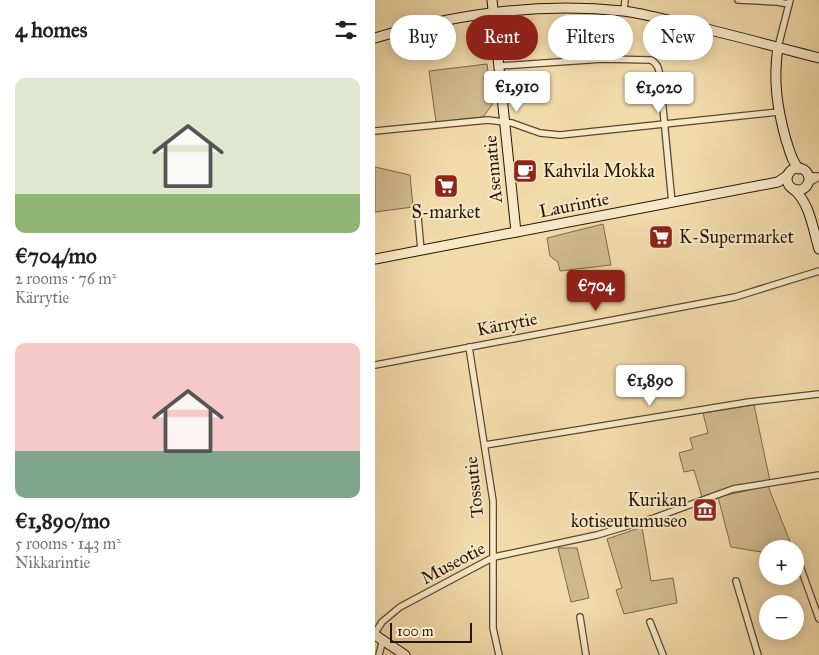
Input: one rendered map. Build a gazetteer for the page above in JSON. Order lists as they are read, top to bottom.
{
  "streets": {
    "street": [
      "Asematie",
      "Laurintie",
      "Kärrytie",
      "Tossutie",
      "Museotie"
    ]
  },
  "crossings": [
    ["Asematie", "Laurintie"],
    ["Kärrytie", "Tossutie"],
    ["Tossutie", "Museotie"]
  ],
  "places": {
    "cafe": ["Kahvila Mokka"],
    "supermarket": ["S-market", "K-Supermarket"],
    "museum": ["Kurikan kotiseutumuseo"]
  },
  "scale_bar": "100 m",
  "page": {
    "heading": "4 homes",
    "chip": [
      "Buy",
      "Rent",
      "Filters",
      "New"
    ],
    "list": [
      {
        "name": "€704/mo",
        "note": "2 rooms · 76 m² · Kärrytie"
      },
      {
        "name": "€1,890/mo",
        "note": "5 rooms · 143 m² · Nikkarintie"
      }
    ],
    "price": [
      "€1,910",
      "€1,020",
      "€704",
      "€1,890"
    ],
    "map_buttons": ["+", "−"],
    "scale": "100 m"
  }
}
